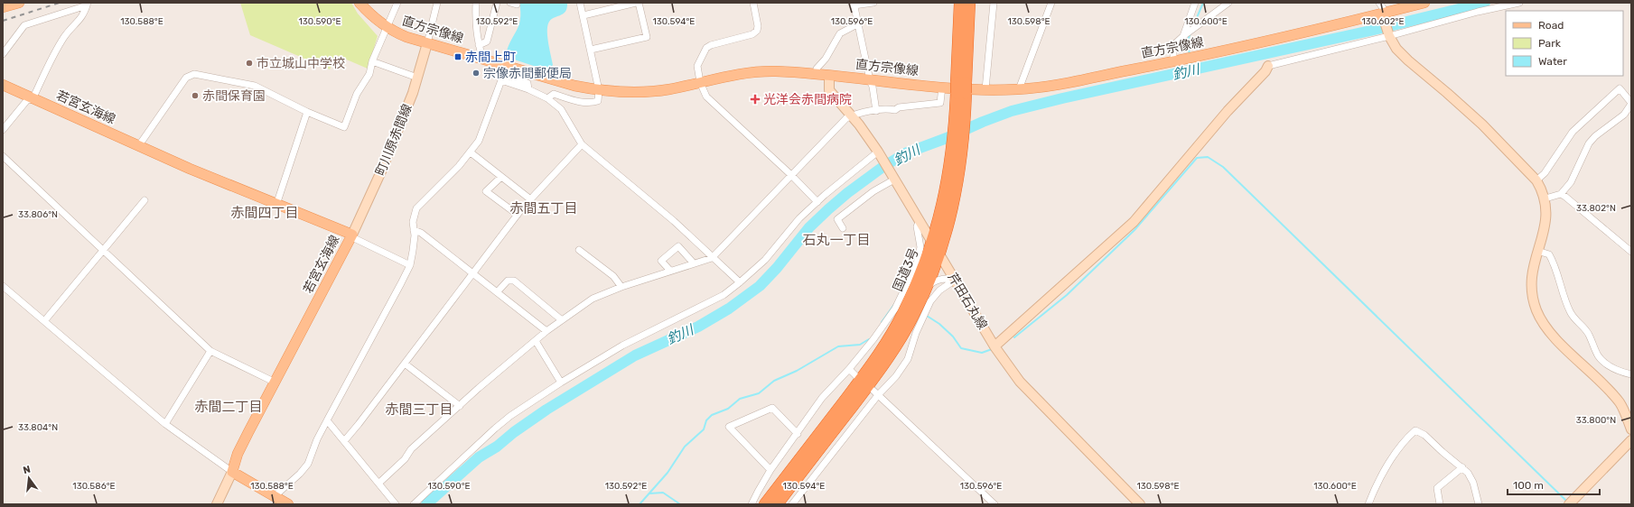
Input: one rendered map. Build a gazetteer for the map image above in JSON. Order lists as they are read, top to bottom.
{
  "streets": {
    "highway": ["国道3号"],
    "main road": ["直方宗像線", "若宮玄海線"],
    "street": ["町川原赤間線", "芹田石丸線"]
  },
  "crossings": [
    ["直方宗像線", "町川原赤間線"],
    ["直方宗像線", "芹田石丸線"],
    ["若宮玄海線", "町川原赤間線"],
    ["国道3号", "芹田石丸線"]
  ],
  "districts": [
    "赤間五丁目",
    "赤間四丁目",
    "石丸一丁目",
    "赤間二丁目",
    "赤間三丁目"
  ],
  "water": ["釣川"],
  "places": {
    "transit": ["赤間上町"],
    "other": ["市立城山中学校", "宗像赤間郵便局", "赤間保育園"],
    "health": ["光洋会赤間病院"]
  },
  "legend": ["Road", "Park", "Water"],
  "scale_bar": "100 m",
  "north": "top",
  "coordinates": [
    "130.588°E",
    "130.590°E",
    "130.592°E",
    "130.594°E",
    "130.596°E",
    "130.598°E",
    "130.600°E",
    "130.602°E",
    "33.802°N",
    "33.806°N",
    "33.800°N",
    "33.804°N",
    "130.586°E"
  ]
}
